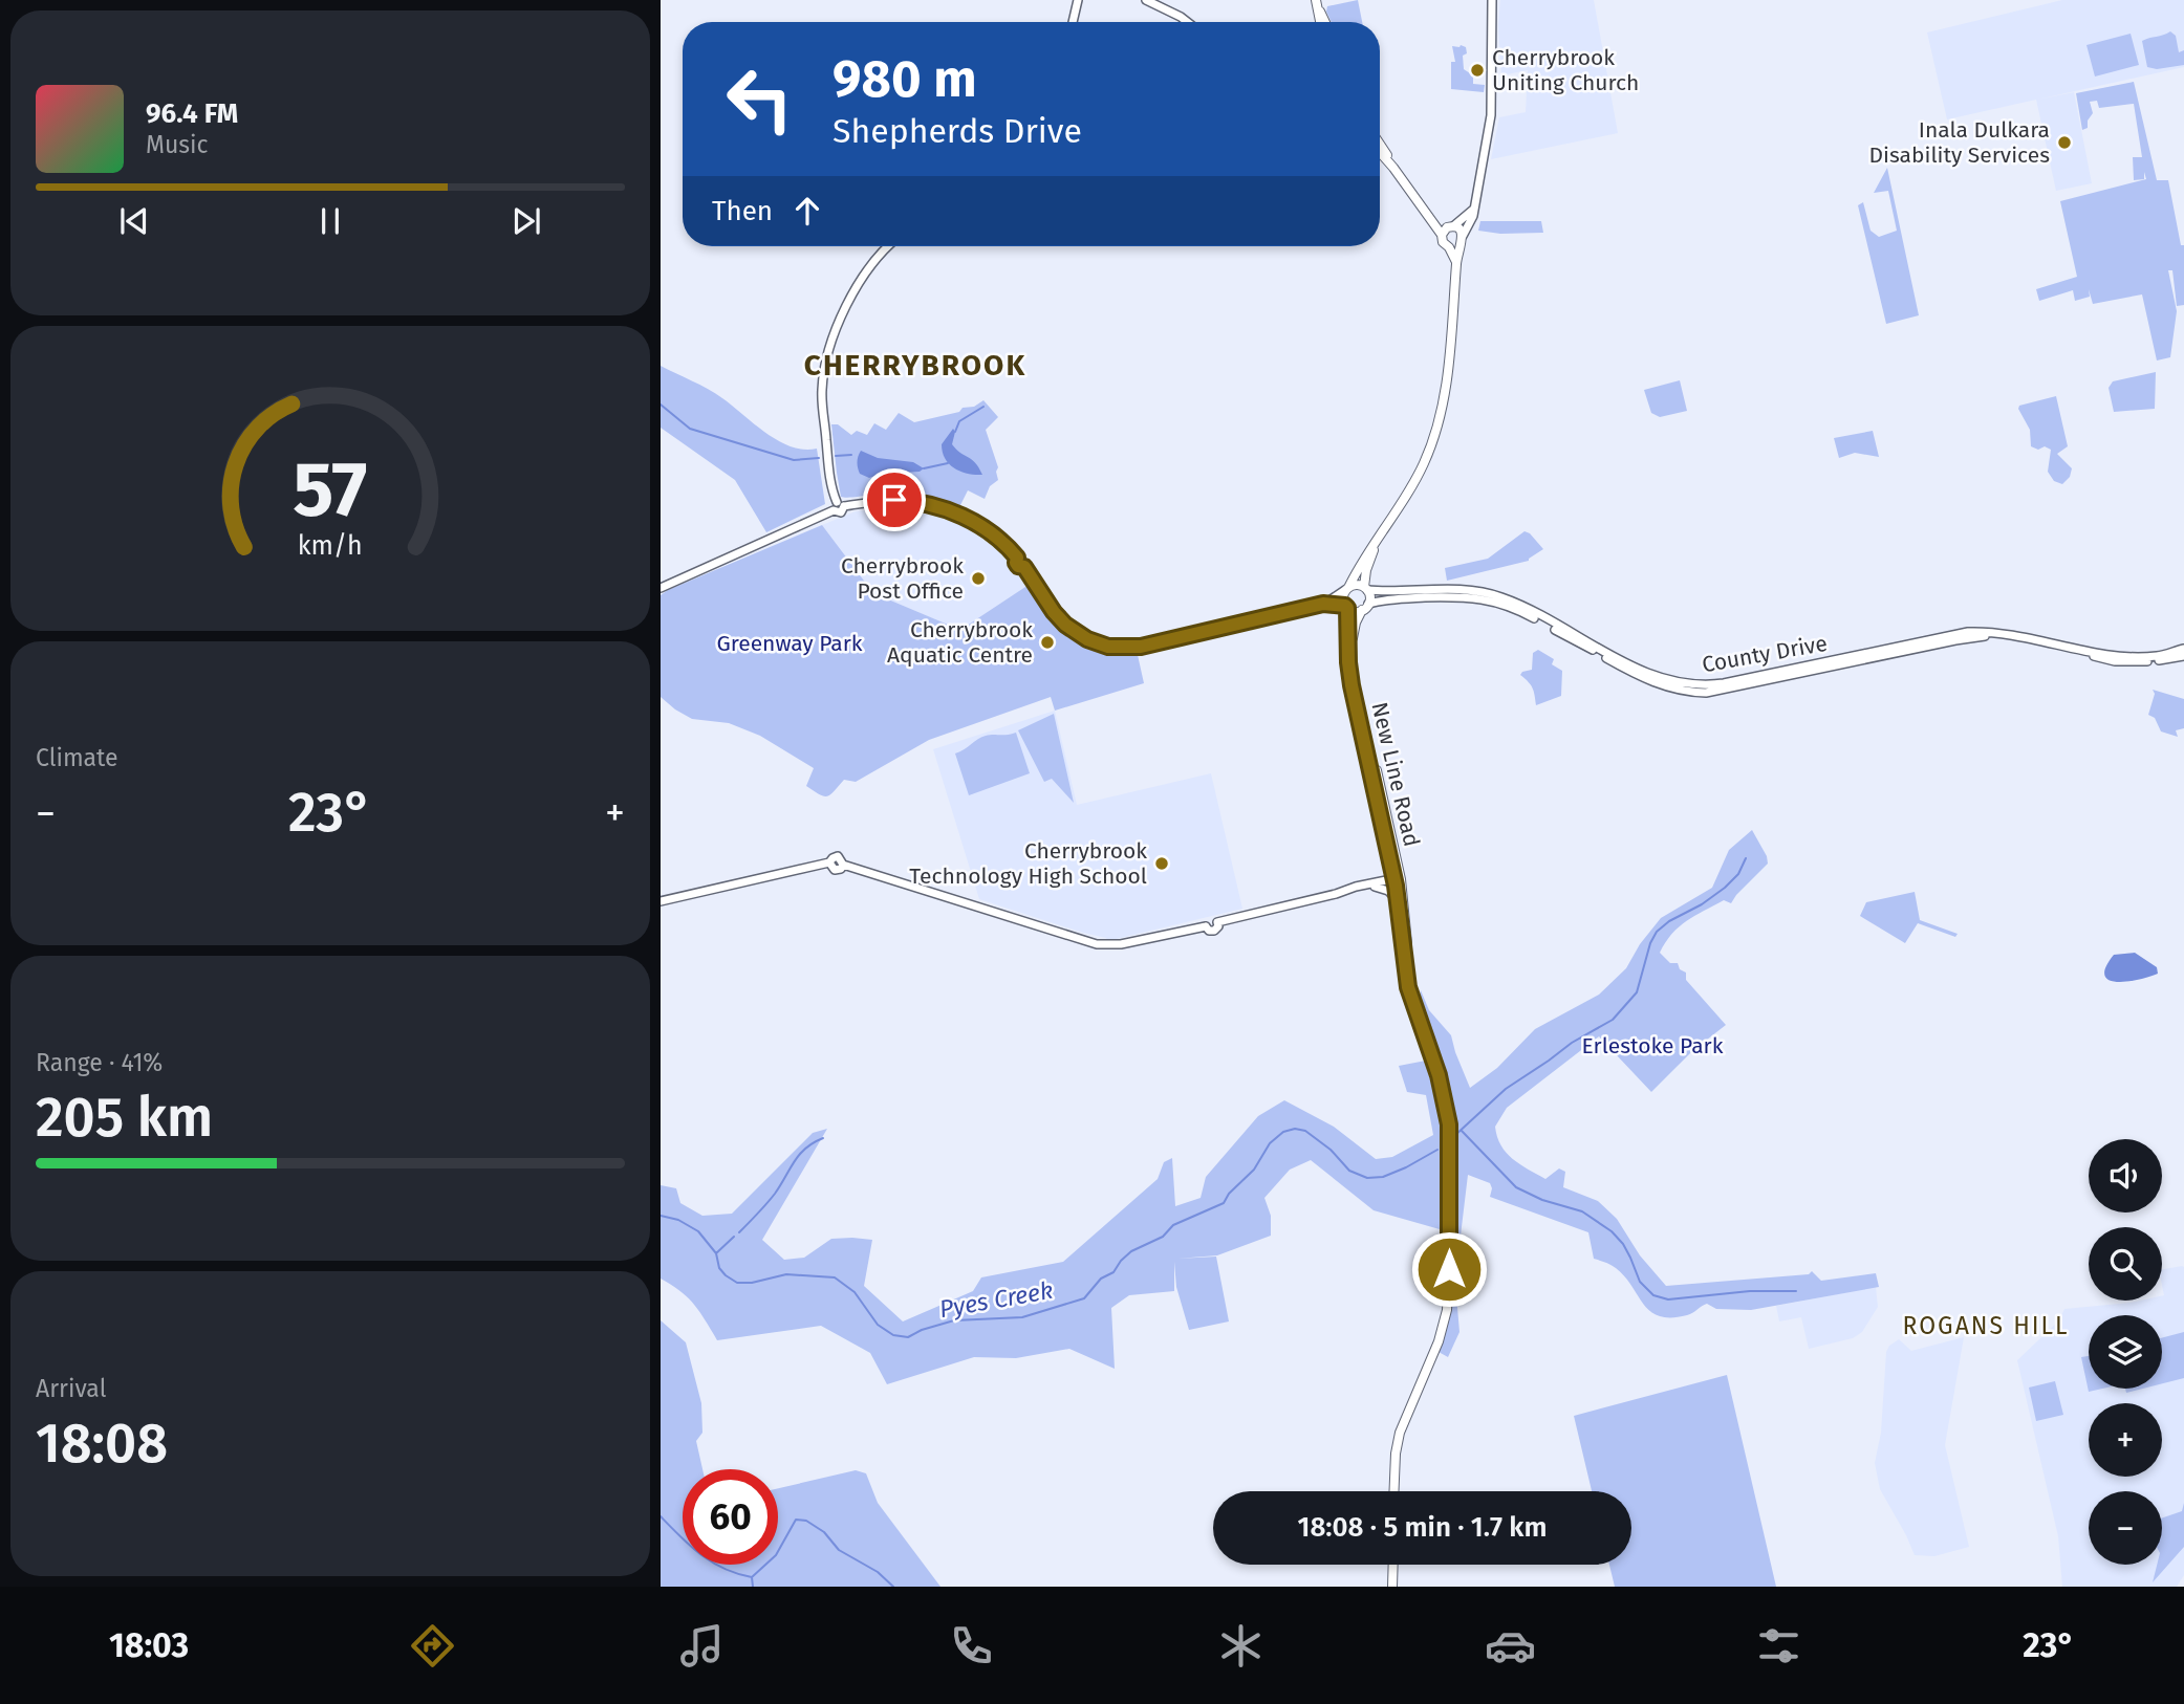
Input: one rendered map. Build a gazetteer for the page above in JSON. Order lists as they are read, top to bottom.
{
  "streets": {
    "main road": ["County Drive", "New Line Road"]
  },
  "crossings": [
    ["County Drive", "New Line Road"]
  ],
  "districts": ["CHERRYBROOK", "ROGANS HILL"],
  "water": ["Pyes Creek"],
  "parks": ["Greenway Park", "Erlestoke Park"],
  "places": [
    "Cherrybrook Uniting Church",
    "Inala Dulkara Disability Services",
    "Cherrybrook Post Office",
    "Cherrybrook Aquatic Centre",
    "Cherrybrook Technology High School"
  ],
  "page": {
    "turn": ["980 m", "Shepherds Drive"],
    "song": ["96.4 FM", "Music"],
    "then": "Then",
    "tile": [
      "Climate",
      ["Range · 41%", "205 km"],
      ["Arrival", "18:08"]
    ],
    "heat": ["−", "23°", "+"],
    "map_buttons": ["+", "−"],
    "limit": "60",
    "trip": "18:08 · 5 min · 1.7 km",
    "tabs": ["18:03", "23°"],
    "gauge": ["57", "km/h"]
  }
}
